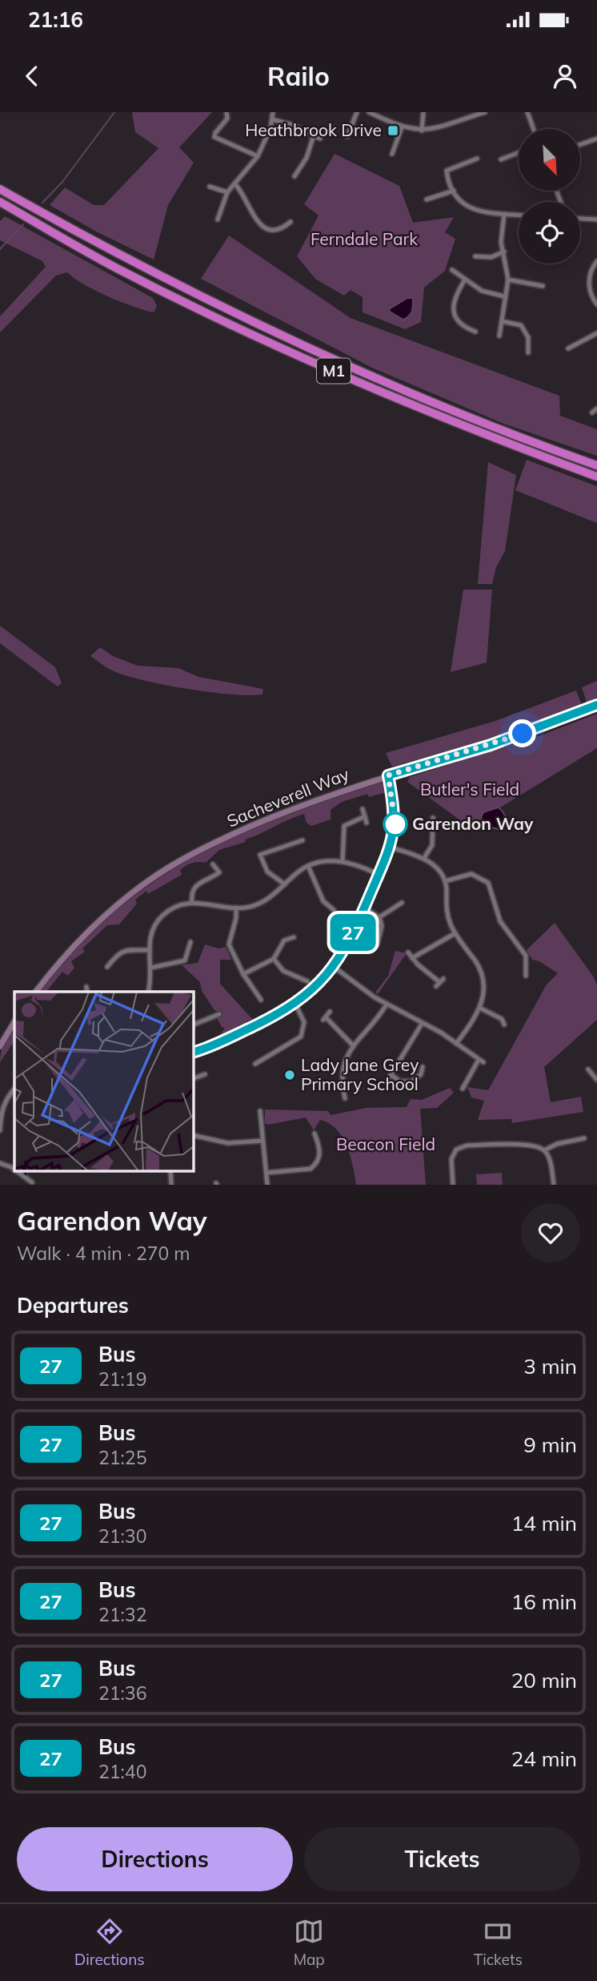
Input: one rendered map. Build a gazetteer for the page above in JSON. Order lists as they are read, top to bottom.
{
  "streets": {
    "highway": ["M1"],
    "street": ["Sacheverell Way"]
  },
  "parks": ["Ferndale Park", "Butler's Field", "Beacon Field"],
  "places": {
    "transit": ["Heathbrook Drive"],
    "other": ["Garendon Way", "Lady Jane Grey Primary School"]
  },
  "lines": ["bus line 27"],
  "north": "bottom right",
  "page": {
    "status": "21:16",
    "header": "Railo",
    "on_map": "27",
    "heading": [
      ["Garendon Way", "Walk · 4 min · 270 m"],
      "Departures"
    ],
    "list": [
      {
        "mark": "27",
        "name": "Bus",
        "note": "21:19",
        "value": "3 min"
      },
      {
        "mark": "27",
        "name": "Bus",
        "note": "21:25",
        "value": "9 min"
      },
      {
        "mark": "27",
        "name": "Bus",
        "note": "21:30",
        "value": "14 min"
      },
      {
        "mark": "27",
        "name": "Bus",
        "note": "21:32",
        "value": "16 min"
      },
      {
        "mark": "27",
        "name": "Bus",
        "note": "21:36",
        "value": "20 min"
      },
      {
        "mark": "27",
        "name": "Bus",
        "note": "21:40",
        "value": "24 min"
      }
    ],
    "buttons": ["Directions", "Tickets"],
    "tabs": ["Directions", "Map", "Tickets"]
  }
}
